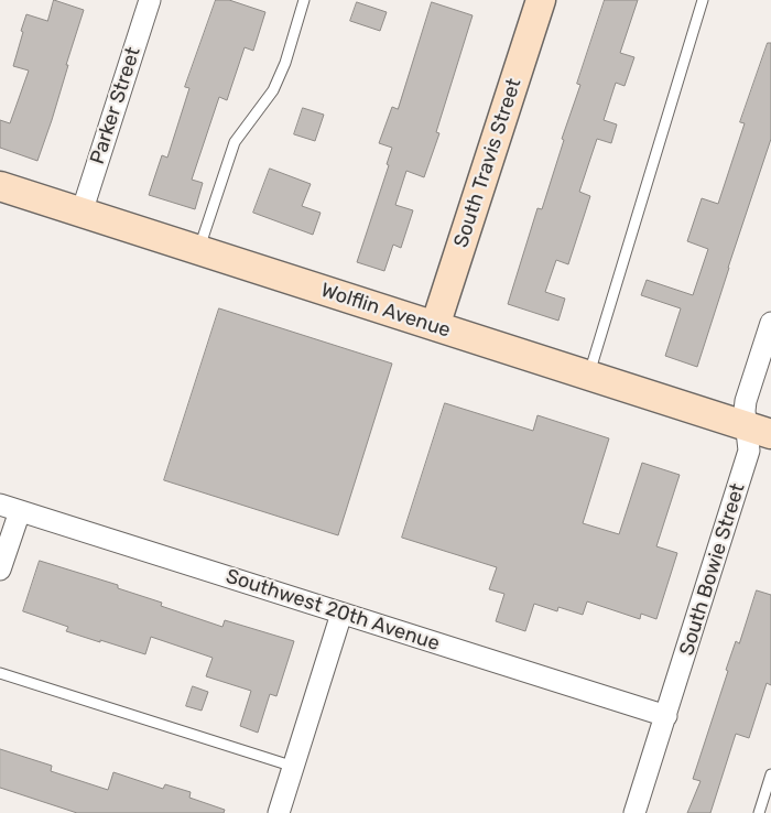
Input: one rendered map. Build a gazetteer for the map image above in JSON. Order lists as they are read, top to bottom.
{
  "streets": {
    "main road": ["South Travis Street", "Wolflin Avenue"],
    "street": ["Parker Street", "South Bowie Street", "Southwest 20th Avenue"]
  },
  "crossings": [
    ["Parker Street", "Wolflin Avenue"],
    ["South Travis Street", "Wolflin Avenue"],
    ["Wolflin Avenue", "South Bowie Street"],
    ["South Bowie Street", "Southwest 20th Avenue"]
  ]
}
